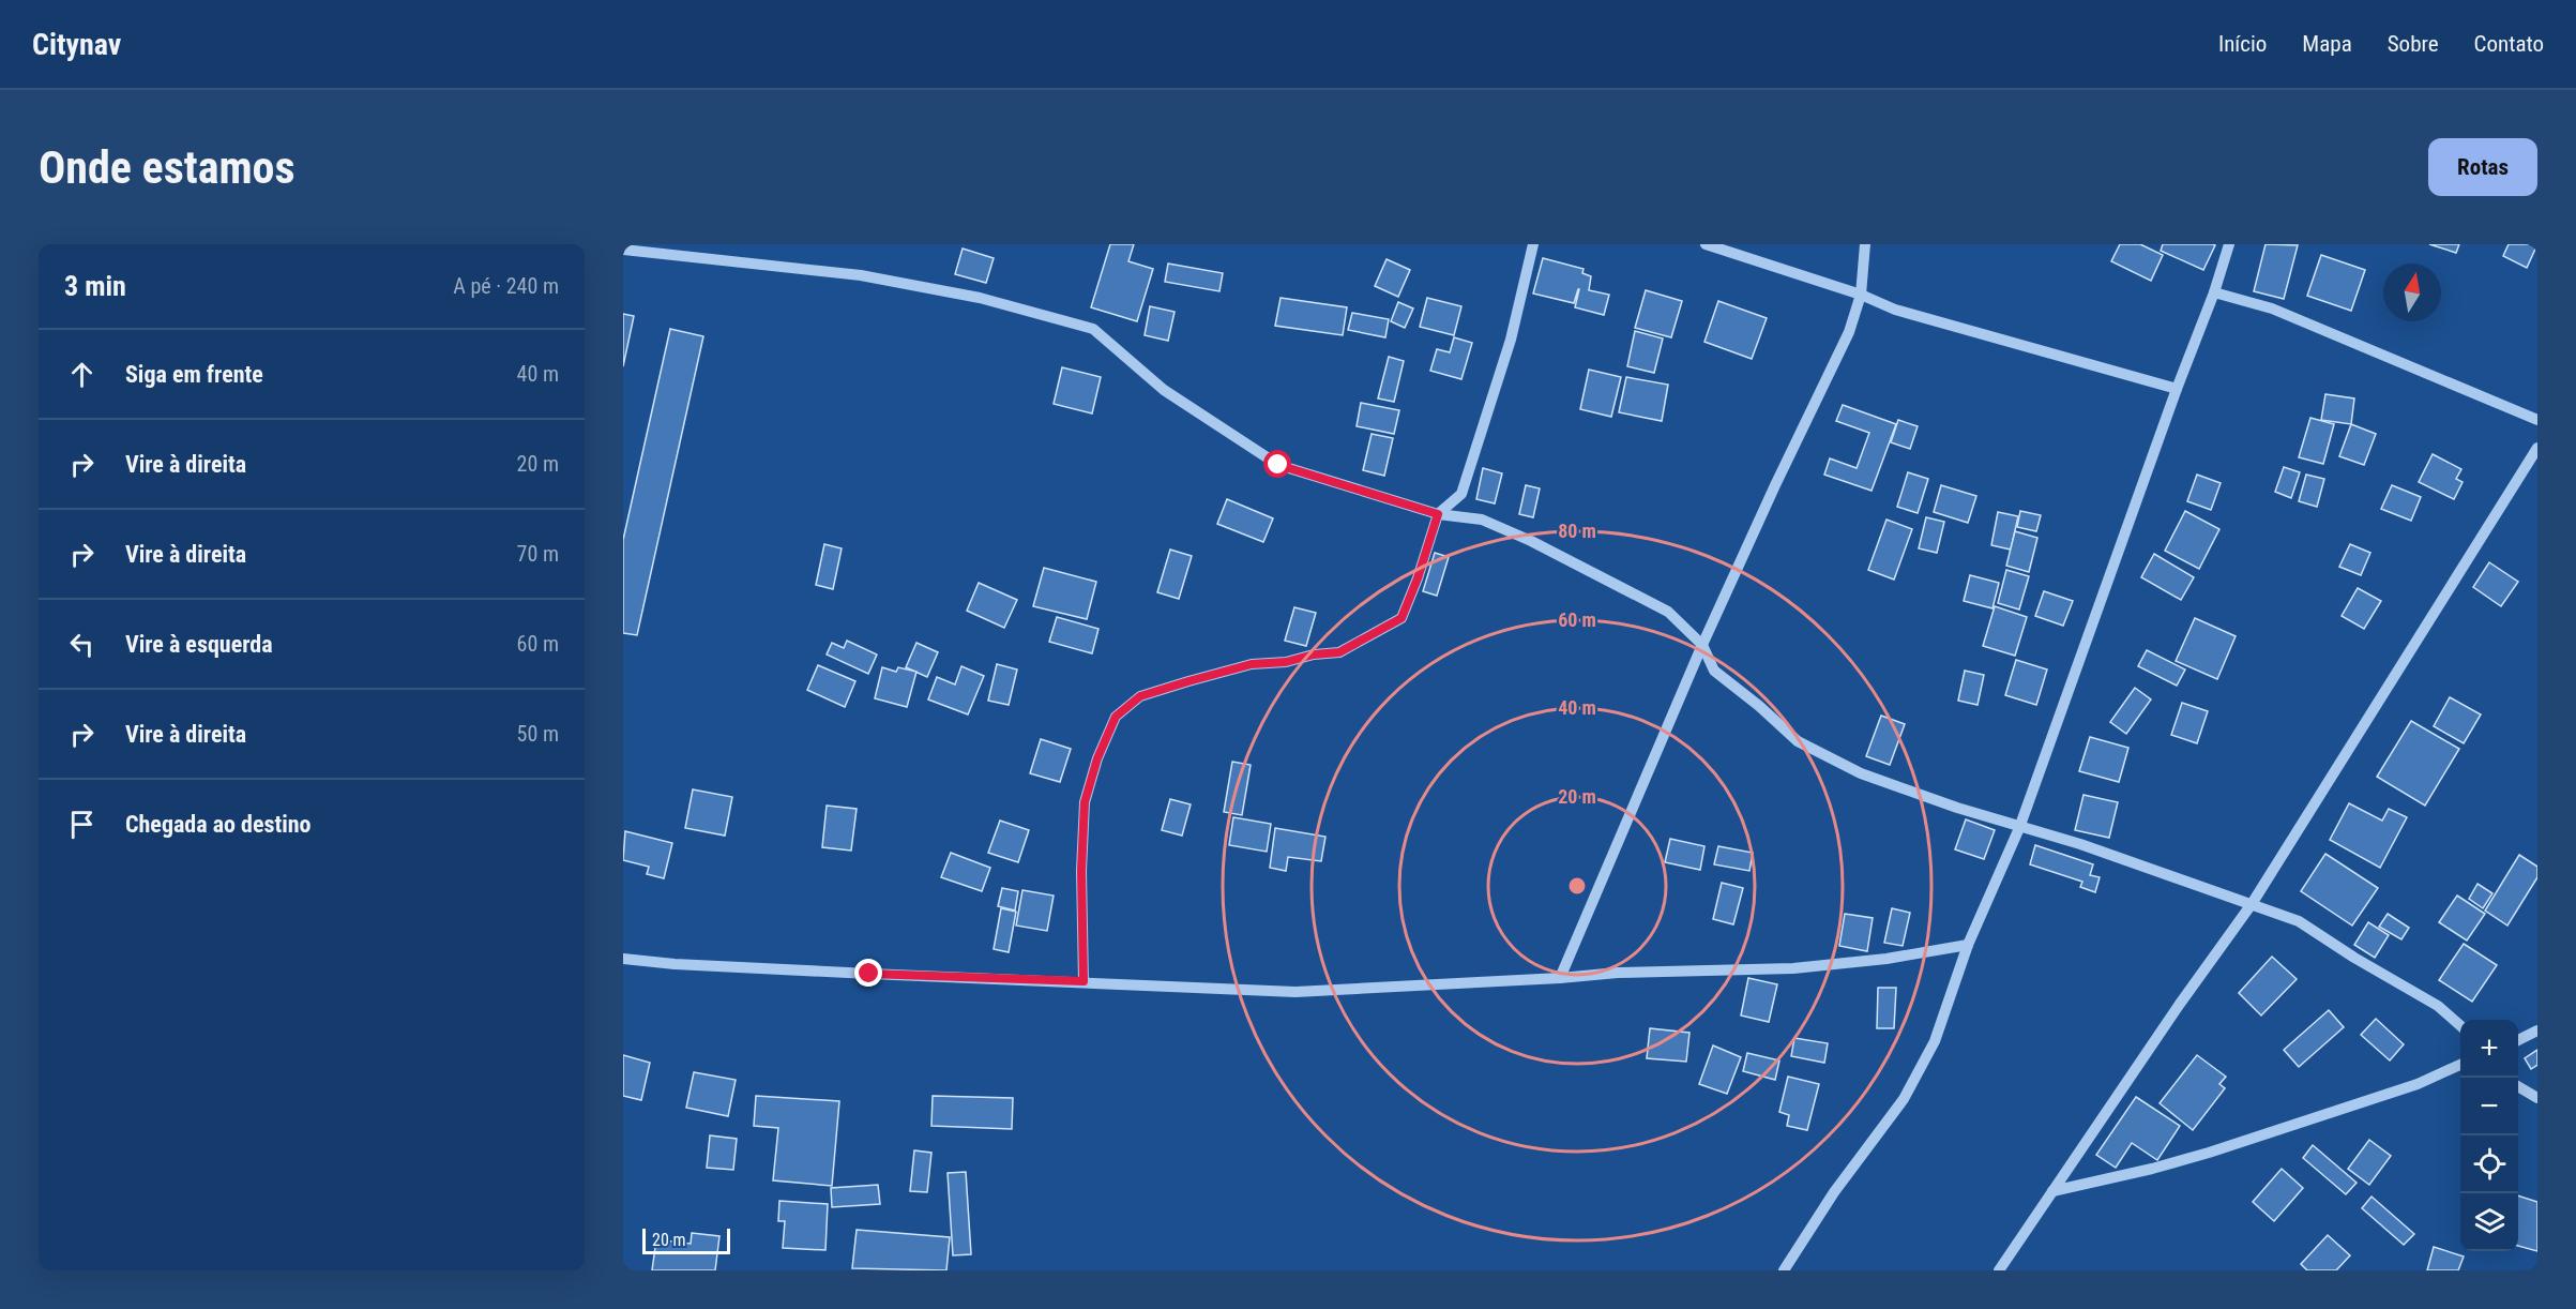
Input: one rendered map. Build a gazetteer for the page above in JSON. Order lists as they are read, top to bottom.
{
  "scale_bar": "20 m",
  "north": "top",
  "page": {
    "header": "Citynav",
    "nav": [
      "Início",
      "Mapa",
      "Sobre",
      "Contato"
    ],
    "buttons": "Rotas",
    "title": "Onde estamos",
    "heading": ["3 min", "A pé · 240 m"],
    "list": [
      ["Siga em frente", "40 m"],
      ["Vire à direita", "20 m"],
      ["Vire à direita", "70 m"],
      ["Vire à esquerda", "60 m"],
      ["Vire à direita", "50 m"],
      "Chegada ao destino"
    ],
    "map_buttons": ["+", "−"],
    "scale": "20 m"
  },
  "rings": [
    "80 m",
    "60 m",
    "40 m",
    "20 m"
  ]
}
